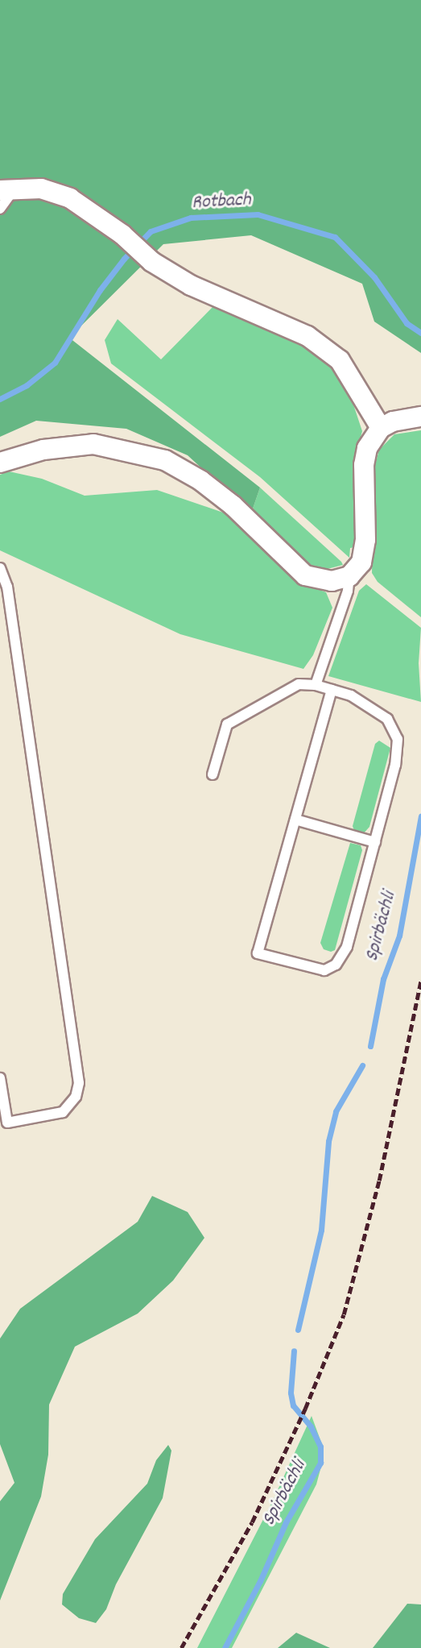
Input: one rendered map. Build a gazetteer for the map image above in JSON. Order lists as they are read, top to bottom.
{
  "water": ["Rotbach", "Spirbächli"]
}
